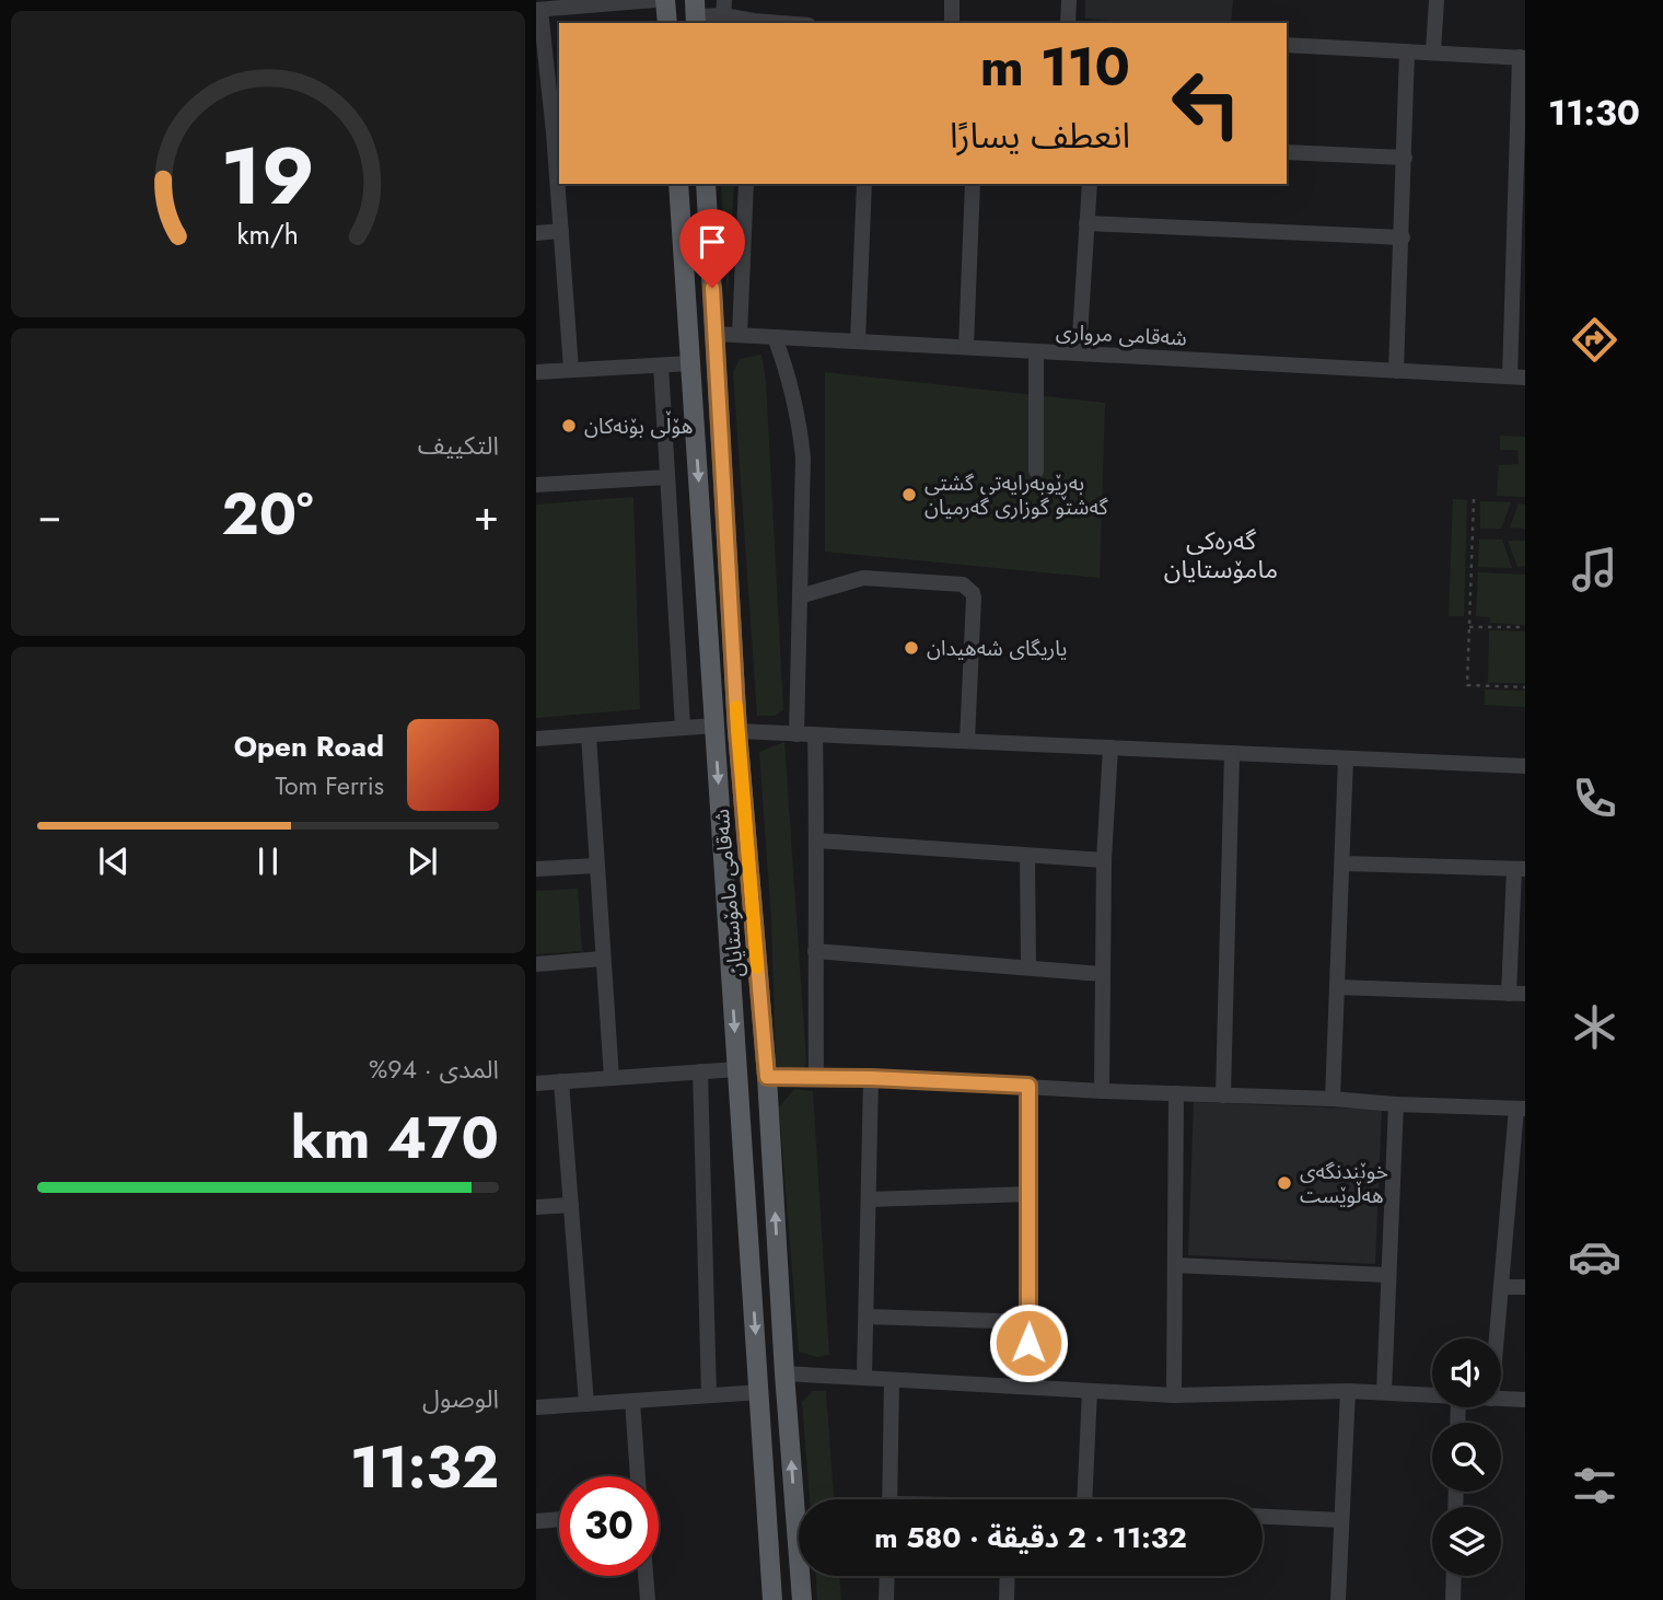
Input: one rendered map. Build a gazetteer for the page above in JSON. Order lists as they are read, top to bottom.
{
  "streets": {
    "main road": ["شەقامی مامۆستایان"],
    "street": ["شەقامی مرواری"]
  },
  "crossings": [
    ["شەقامی مرواری", "شەقامی مامۆستایان"]
  ],
  "districts": ["گەرەکی مامۆستایان"],
  "places": [
    "هۆڵی بۆنەکان",
    "بەڕێوبەرایەتی گشتی گەشتو گوزاری گەرمیان",
    "یاریگای شەهیدان",
    "خوێندنگەی هەڵوێست"
  ],
  "page": {
    "tabs": "11:30",
    "turn": ["110 m", "انعطف يسارًا"],
    "tile": [
      "التكييف",
      ["المدى · 94%", "470 km"],
      ["الوصول", "11:32"]
    ],
    "heat": ["−", "20°", "+"],
    "song": ["Open Road", "Tom Ferris"],
    "limit": "30",
    "trip": "11:32 · 2 دقيقة · 580 m",
    "gauge": ["19", "km/h"]
  }
}
